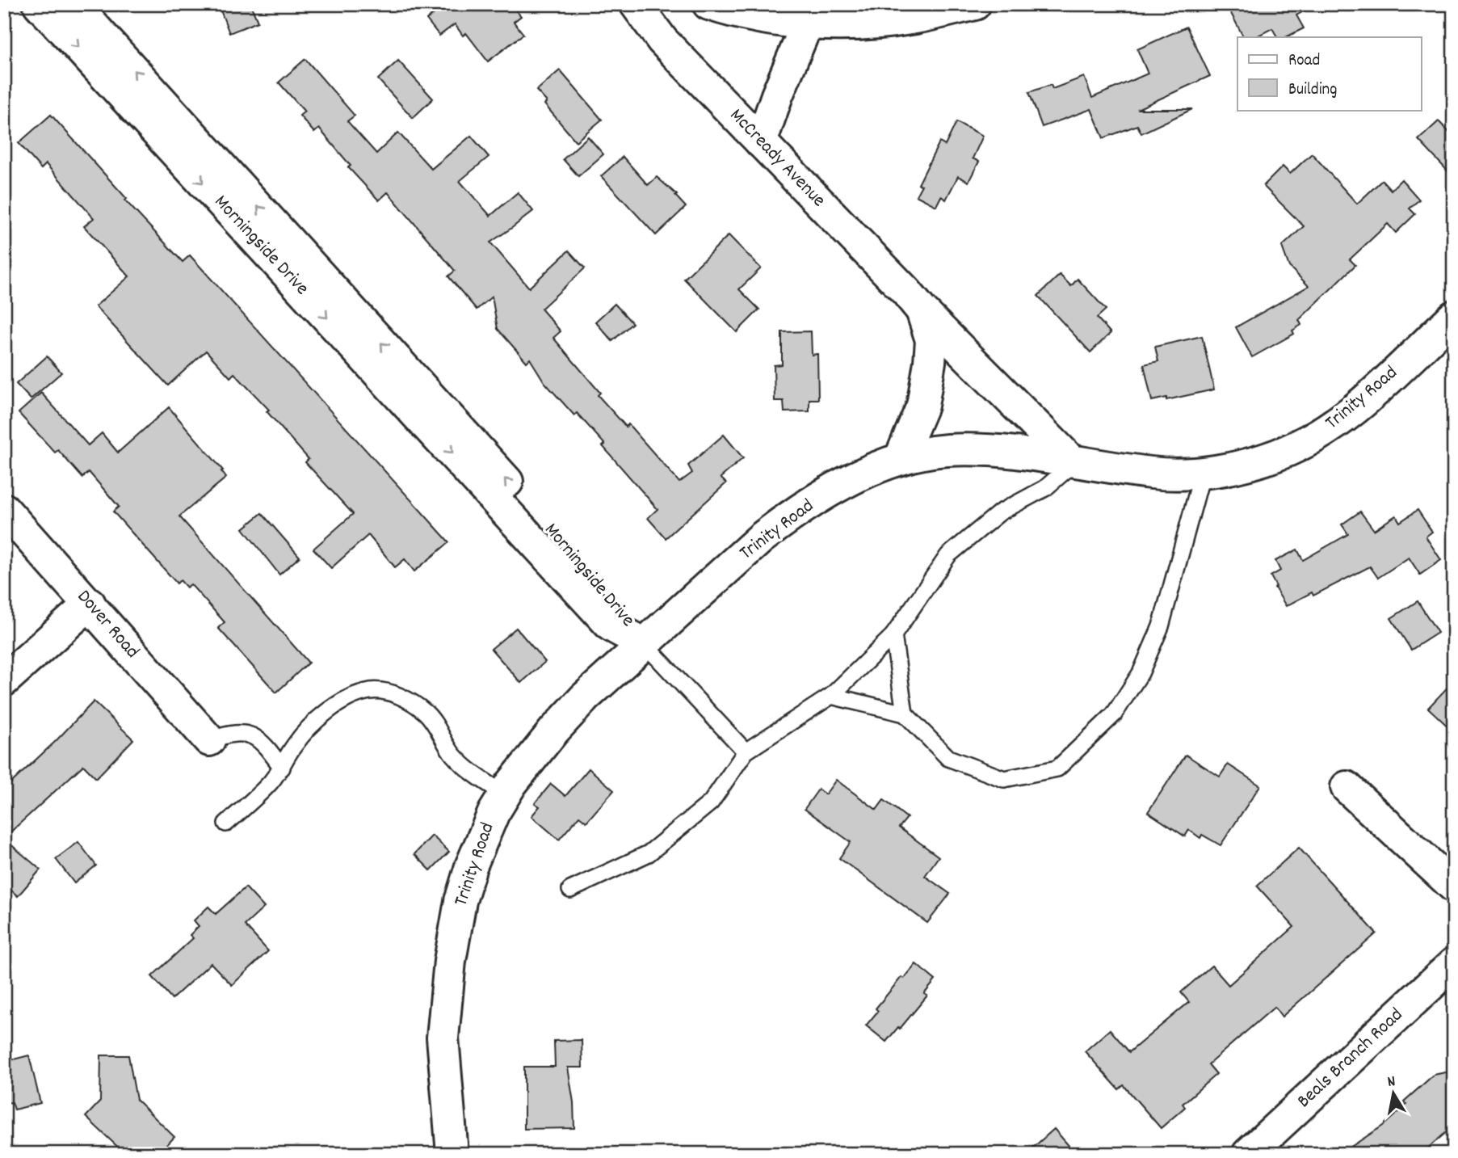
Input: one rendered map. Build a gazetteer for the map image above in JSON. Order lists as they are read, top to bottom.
{
  "streets": {
    "street": [
      "McCready Avenue",
      "Morningside Drive",
      "Trinity Road",
      "Dover Road",
      "Beals Branch Road"
    ]
  },
  "crossings": [
    ["McCready Avenue", "Trinity Road"],
    ["Morningside Drive", "Trinity Road"]
  ],
  "legend": ["Road", "Building"],
  "north": "top"
}
